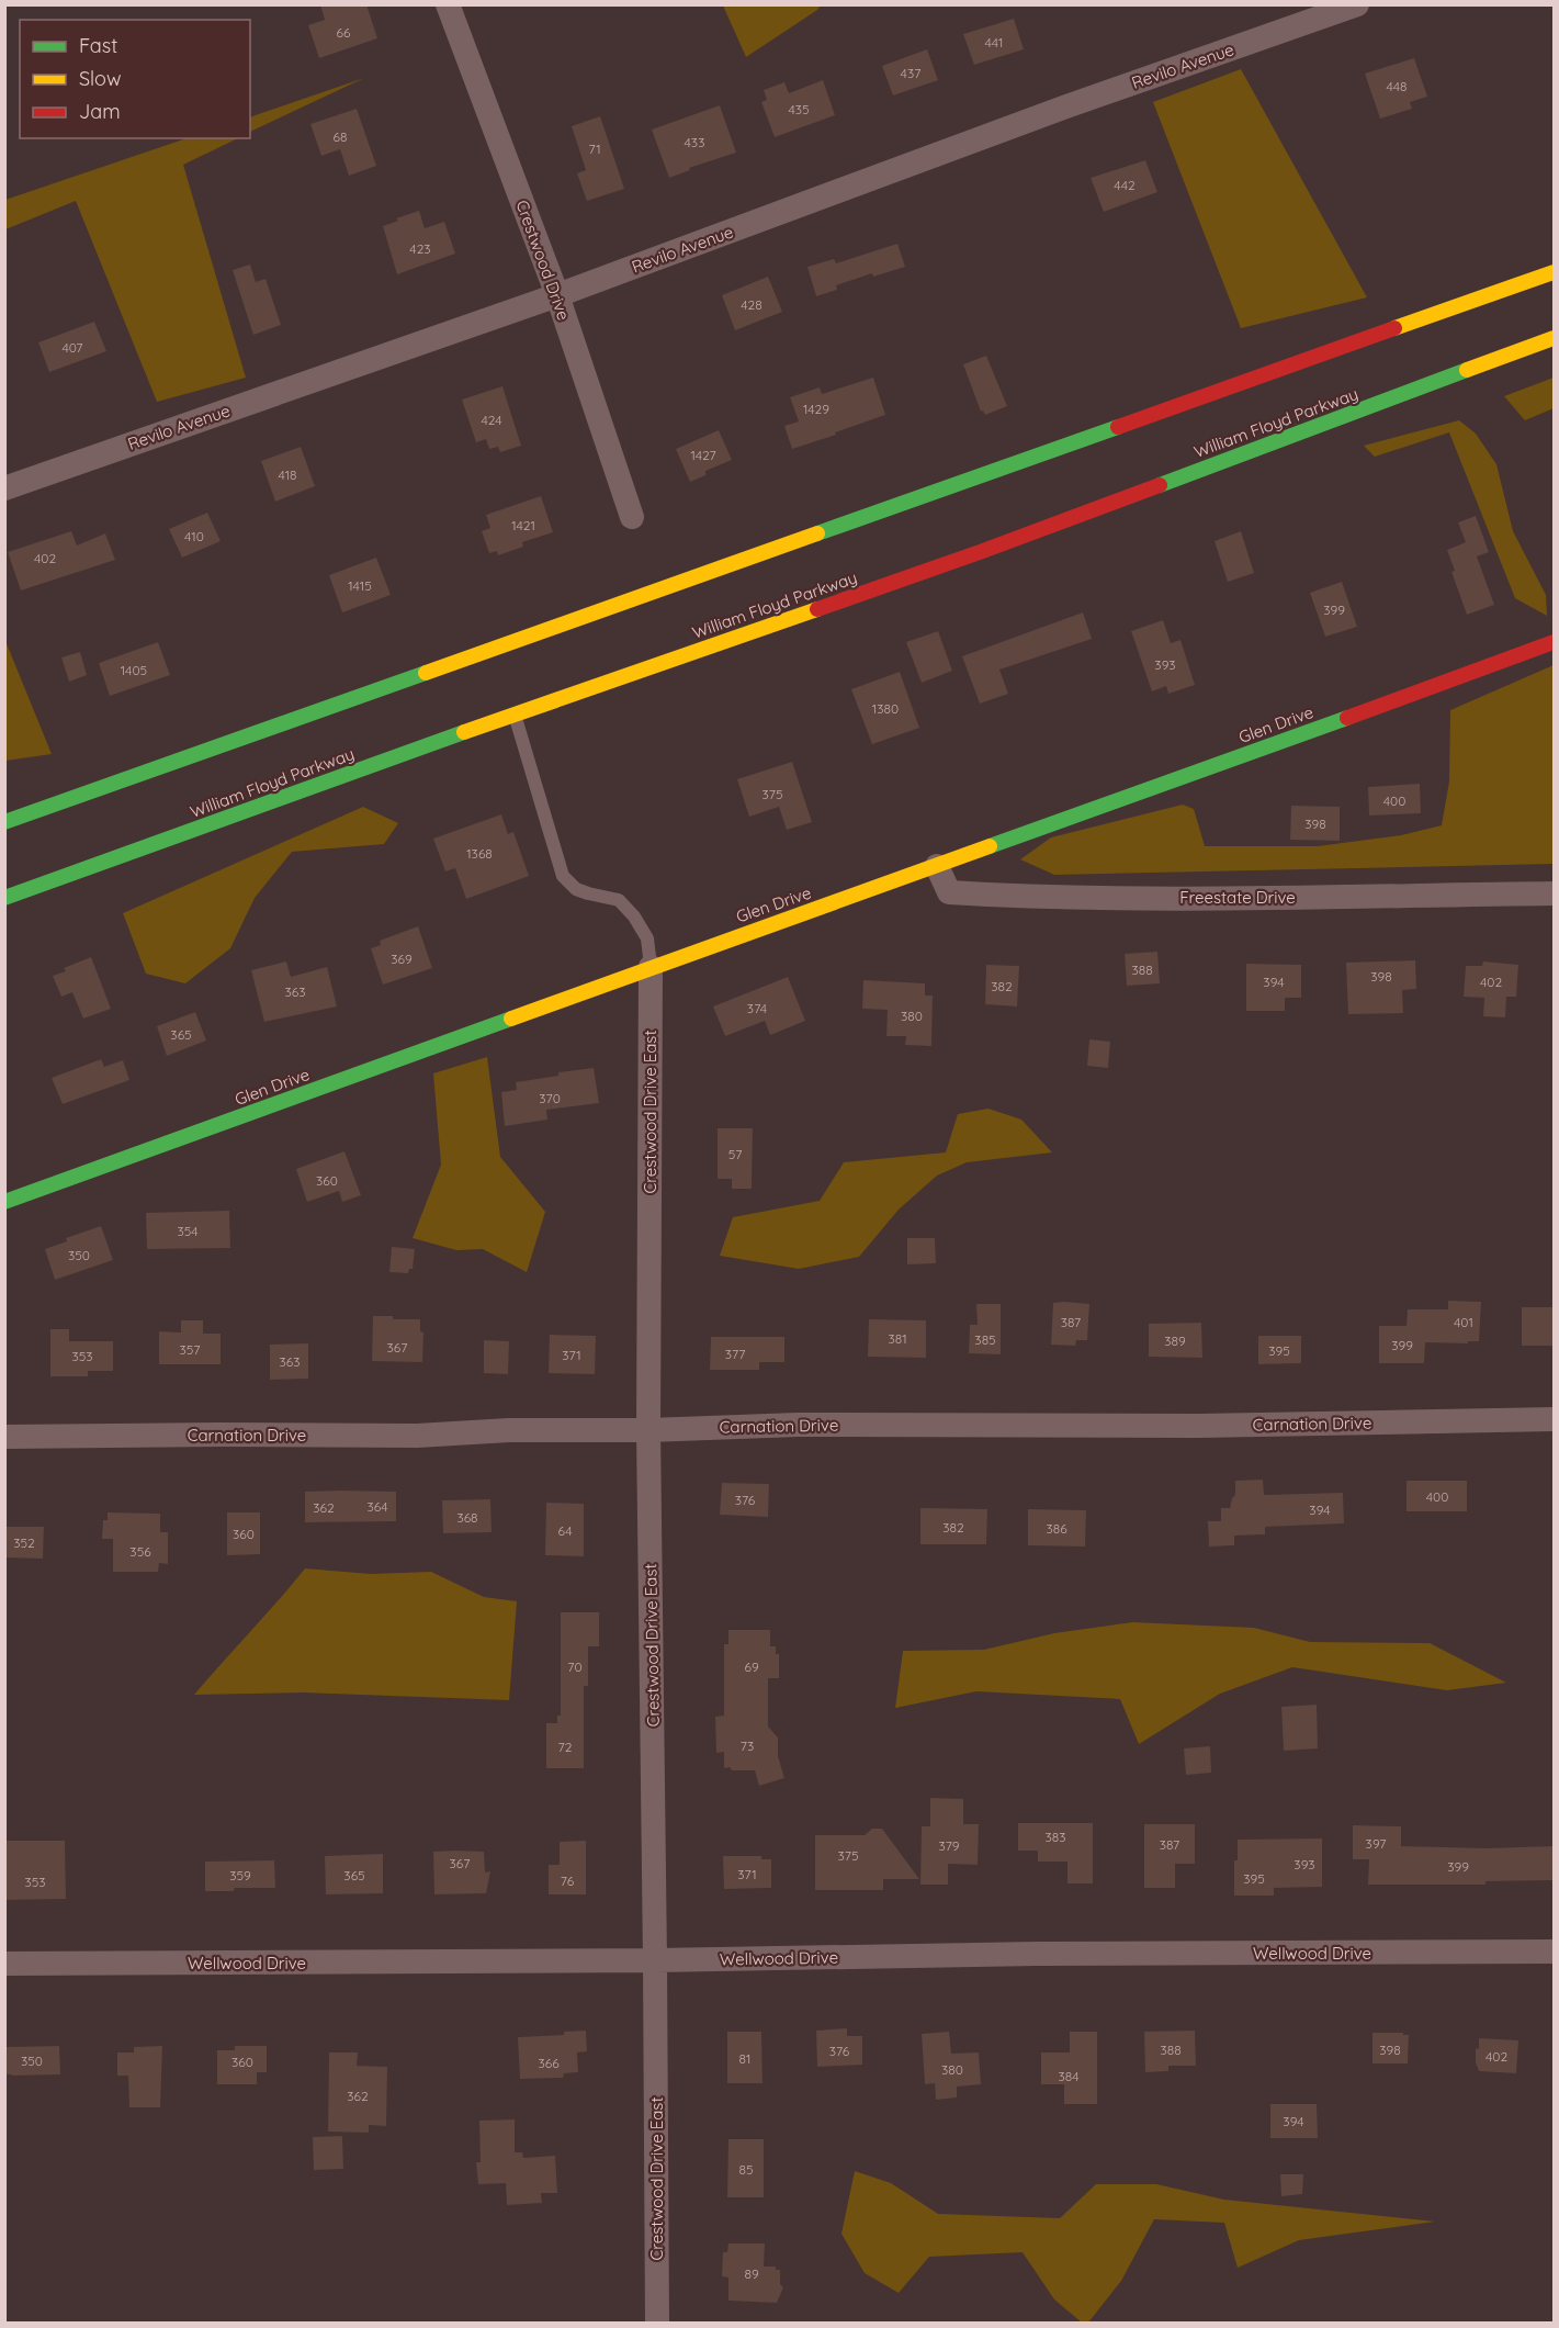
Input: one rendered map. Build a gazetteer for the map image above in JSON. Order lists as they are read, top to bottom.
{
  "streets": {
    "main road": ["William Floyd Parkway", "Glen Drive"],
    "street": [
      "Revilo Avenue",
      "Crestwood Drive",
      "Freestate Drive",
      "Crestwood Drive East",
      "Carnation Drive",
      "Wellwood Drive"
    ]
  },
  "crossings": [
    ["Revilo Avenue", "Crestwood Drive"],
    ["Glen Drive", "Freestate Drive"],
    ["Glen Drive", "Crestwood Drive East"],
    ["Crestwood Drive East", "Carnation Drive"],
    ["Crestwood Drive East", "Wellwood Drive"]
  ],
  "house_numbers": [
    "66",
    "441",
    "437",
    "448",
    "435",
    "68",
    "433",
    "71",
    "442",
    "423",
    "428",
    "407",
    "1429",
    "424",
    "1427",
    "418",
    "1421",
    "410",
    "402",
    "1415",
    "399",
    "393",
    "1405",
    "1380",
    "375",
    "400",
    "398",
    "1368",
    "369",
    "388",
    "398",
    "394",
    "402",
    "382",
    "363",
    "374",
    "380",
    "365",
    "370",
    "57",
    "360",
    "354",
    "350",
    "387",
    "401",
    "381",
    "385",
    "389",
    "399",
    "367",
    "357",
    "395",
    "377",
    "371",
    "353",
    "363",
    "400",
    "376",
    "364",
    "362",
    "394",
    "368",
    "382",
    "386",
    "64",
    "360",
    "352",
    "356",
    "70",
    "69",
    "73",
    "72",
    "383",
    "397",
    "387",
    "379",
    "375",
    "367",
    "393",
    "399",
    "371",
    "359",
    "365",
    "395",
    "76",
    "353",
    "388",
    "398",
    "376",
    "402",
    "81",
    "350",
    "360",
    "366",
    "380",
    "384",
    "362",
    "394",
    "85",
    "89"
  ],
  "legend": ["Fast", "Slow", "Jam"]
}
